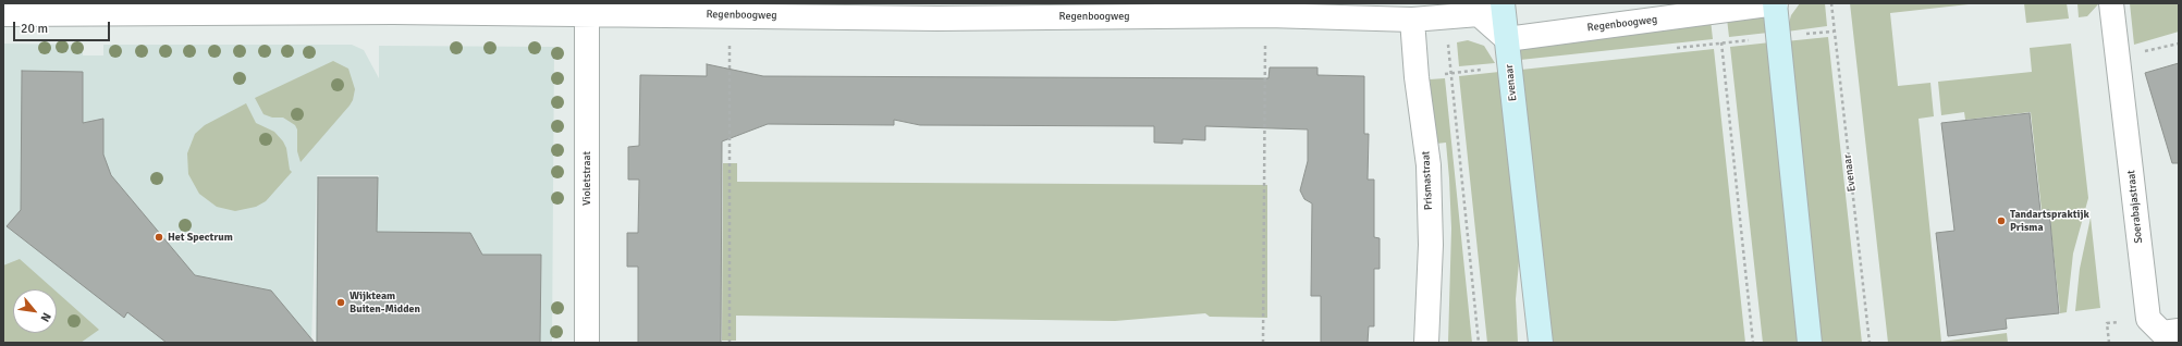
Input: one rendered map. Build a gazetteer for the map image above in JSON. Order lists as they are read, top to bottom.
{
  "streets": {
    "main road": ["Evenaar"],
    "street": [
      "Regenboogweg",
      "Violetstraat",
      "Prismastraat",
      "Soerabajastraat"
    ]
  },
  "crossings": [
    ["Regenboogweg", "Evenaar"],
    ["Regenboogweg", "Violetstraat"],
    ["Regenboogweg", "Prismastraat"]
  ],
  "places": ["Tandartspraktijk Prisma", "Het Spectrum", "Wijkteam Buiten-Midden"],
  "scale_bar": "20 m",
  "north": "bottom right"
}
